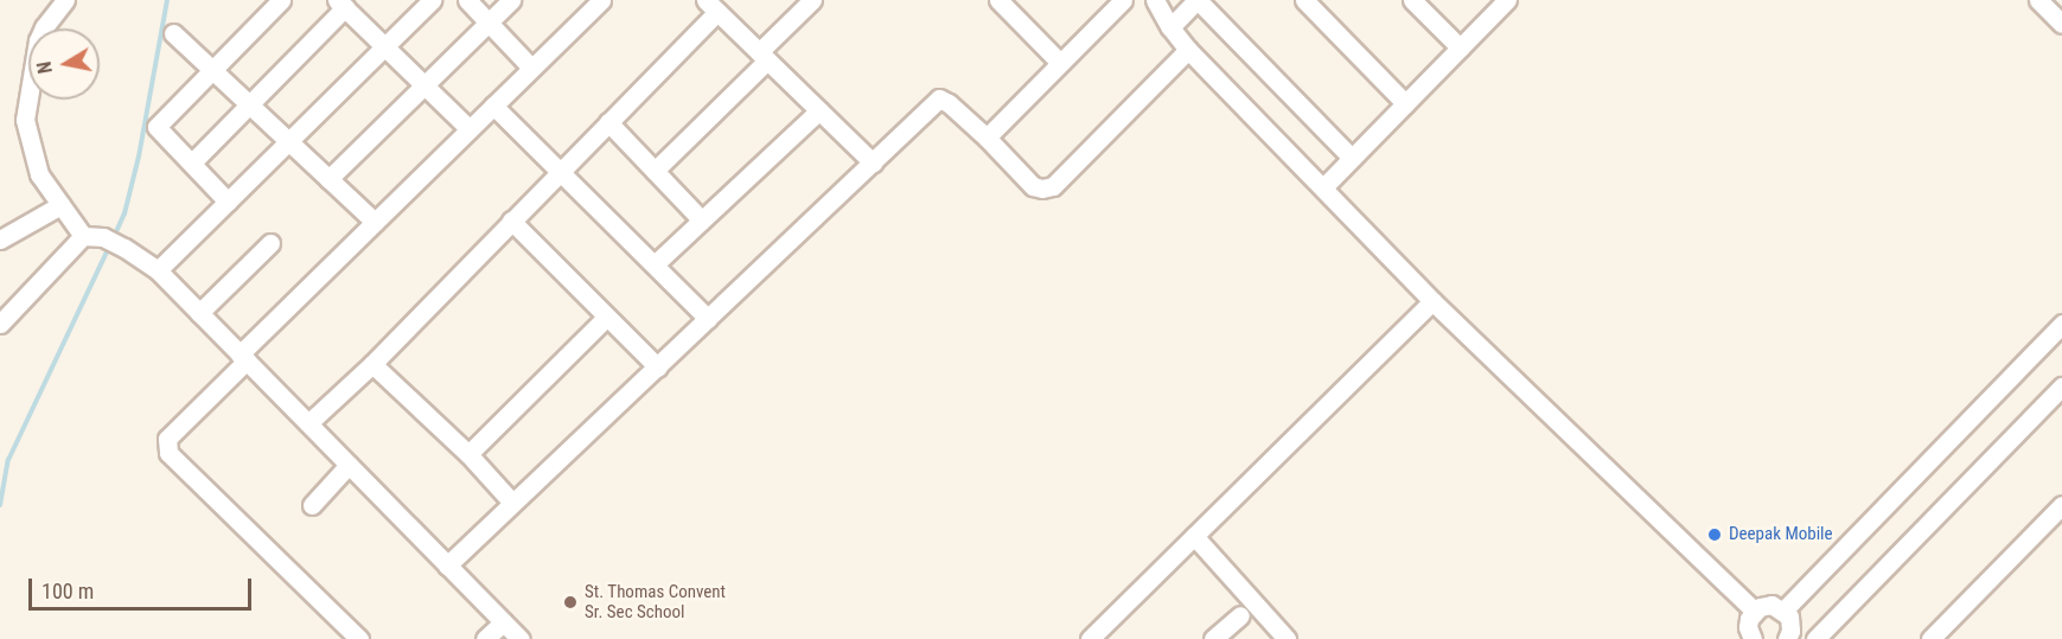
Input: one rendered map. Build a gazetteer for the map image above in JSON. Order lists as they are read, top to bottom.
{
  "places": ["Deepak Mobile", "St. Thomas Convent Sr. Sec School"],
  "scale_bar": "100 m",
  "north": "left"
}
